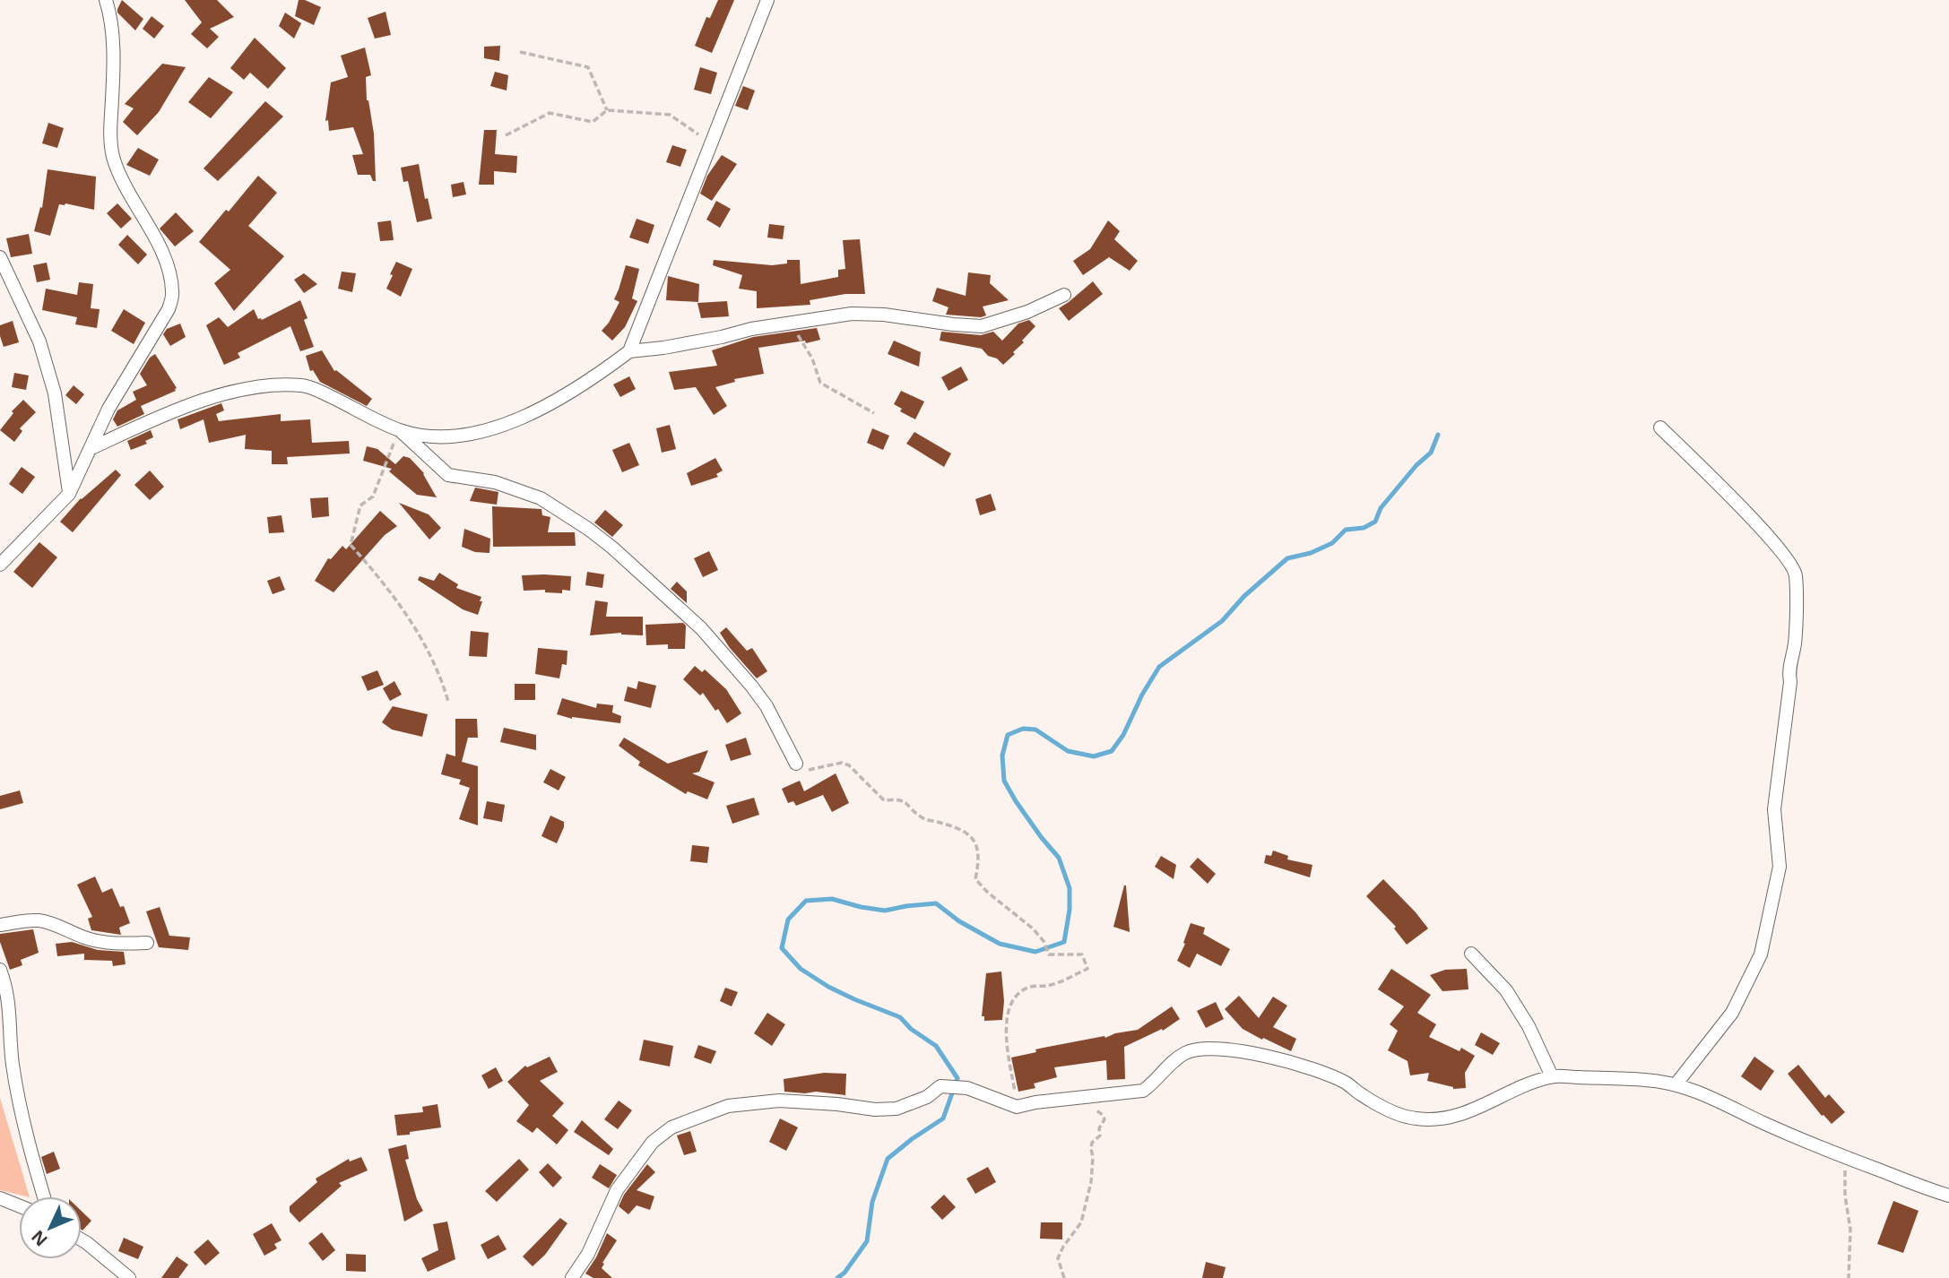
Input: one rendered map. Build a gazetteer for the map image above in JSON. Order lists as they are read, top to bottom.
{
  "north": "bottom left"
}
